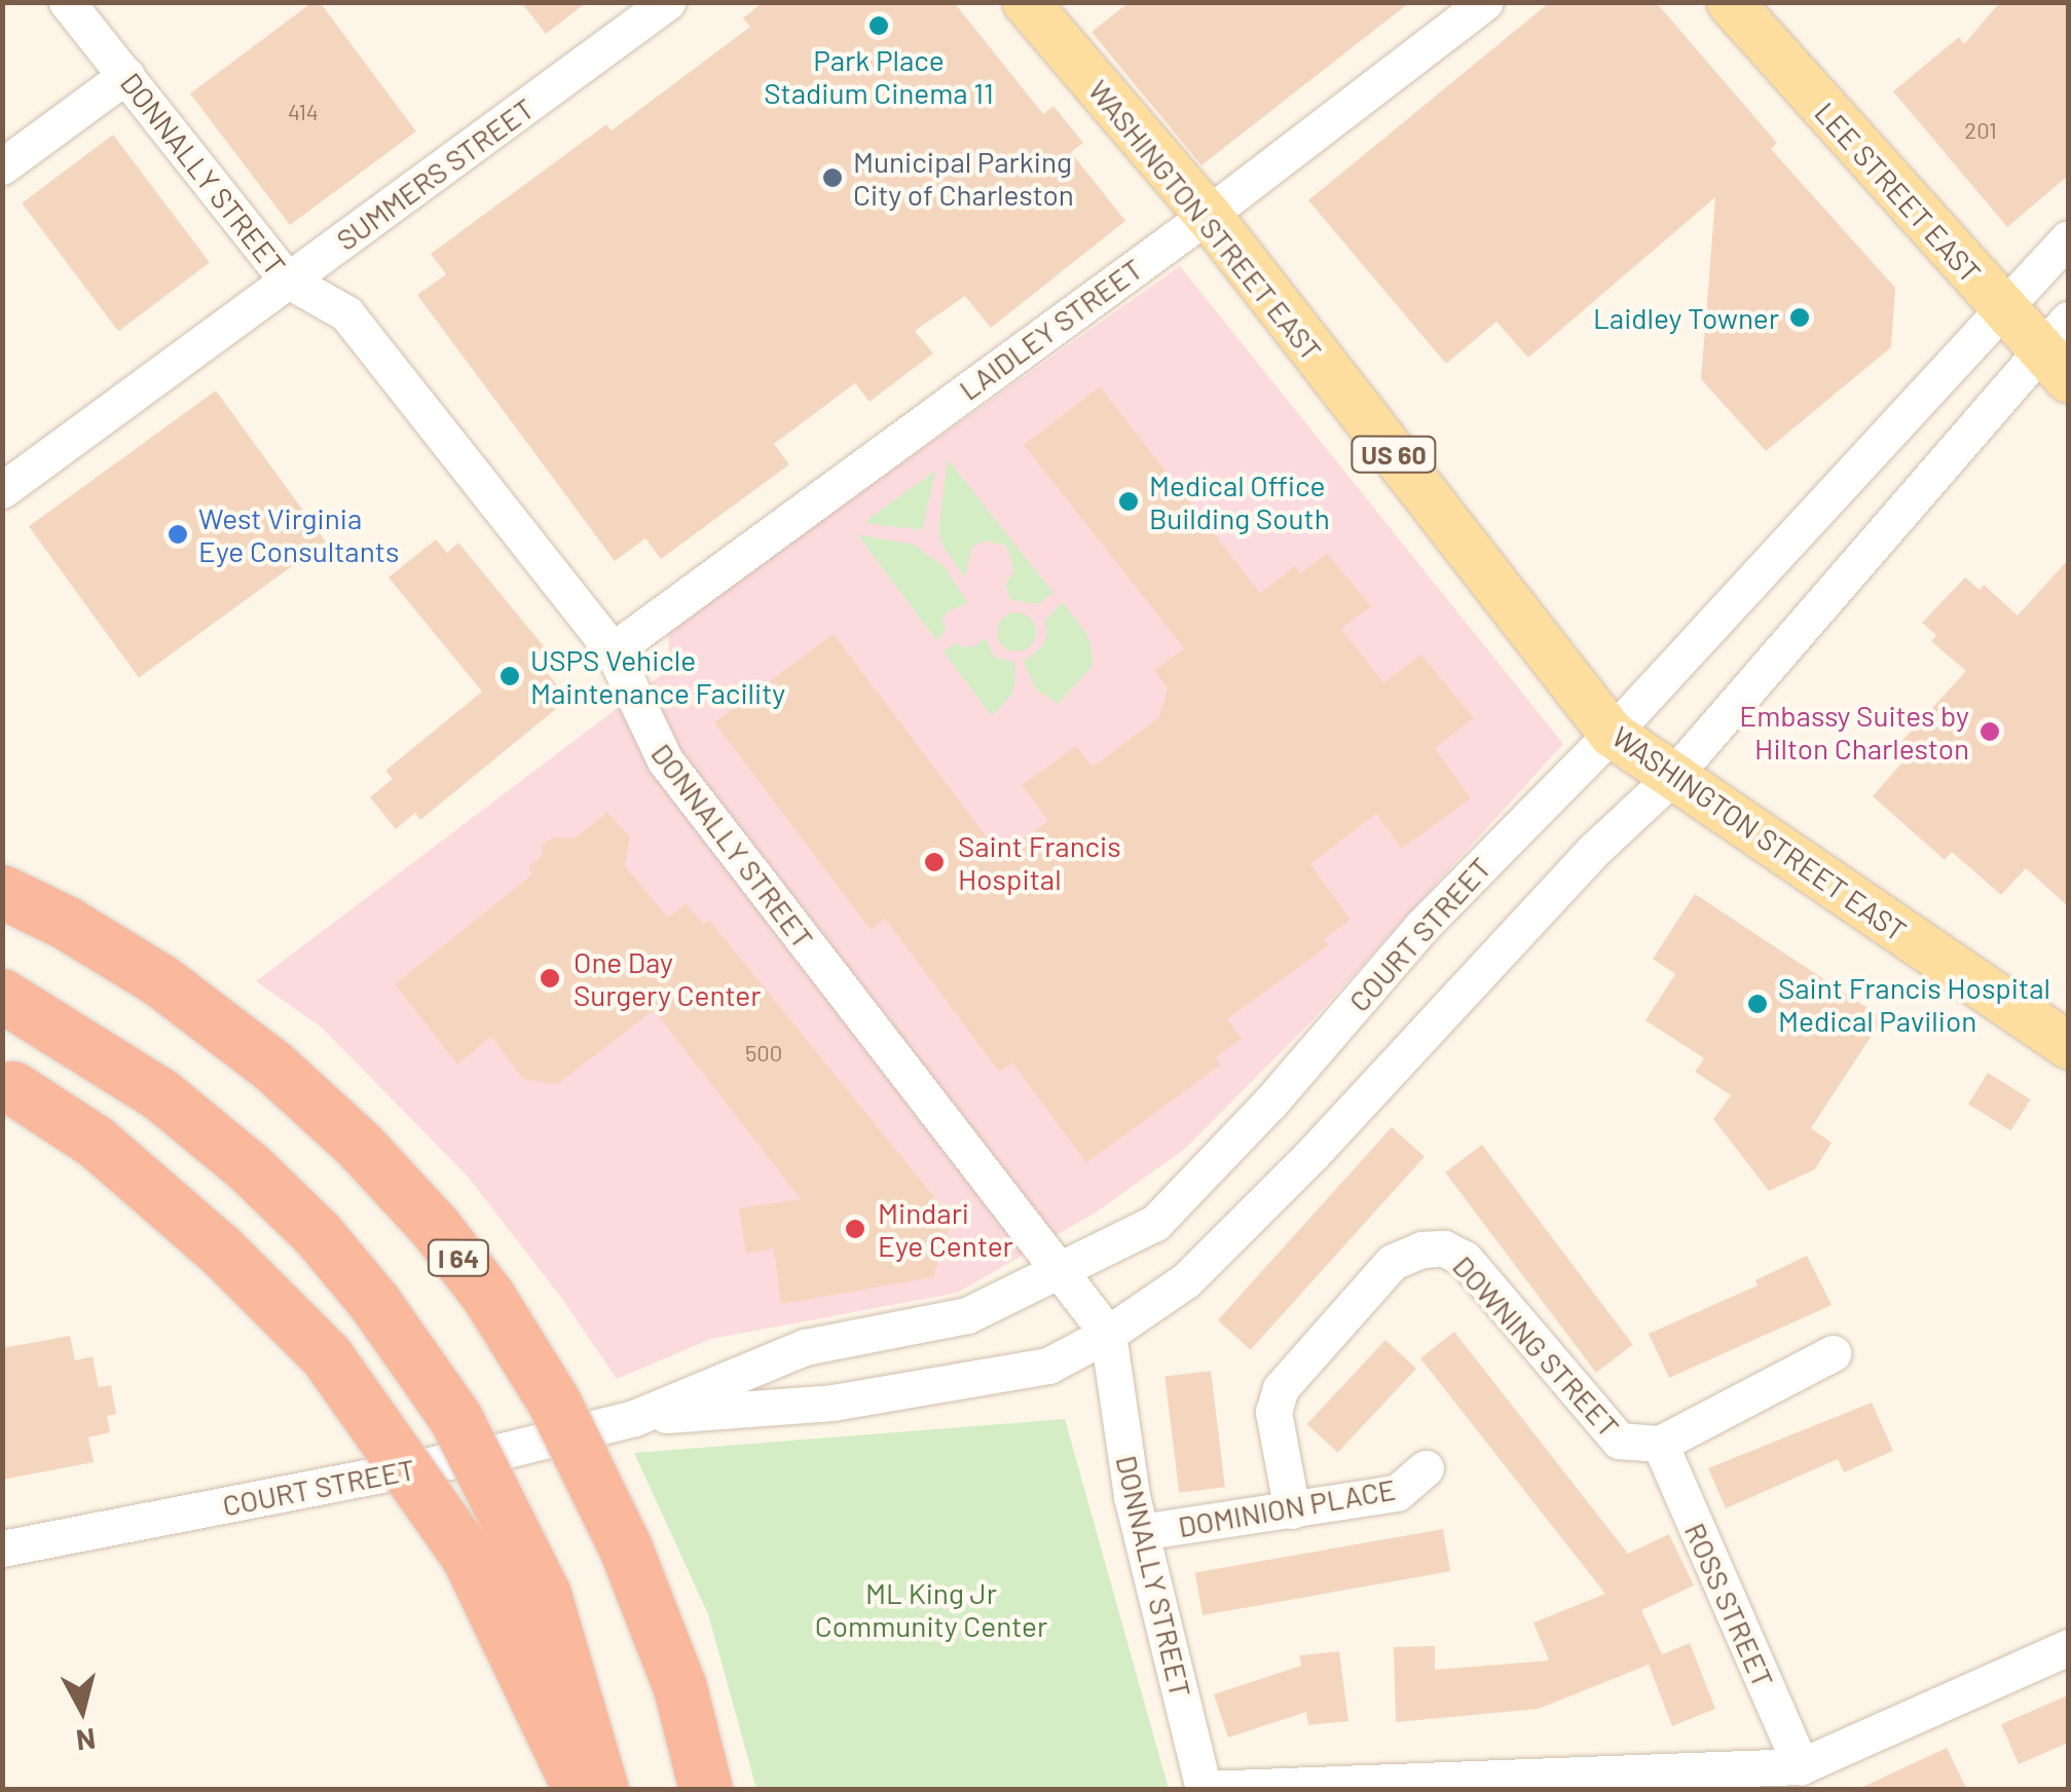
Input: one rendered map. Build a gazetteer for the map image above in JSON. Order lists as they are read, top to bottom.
{
  "streets": {
    "highway": ["I 64"],
    "main road": ["LEE STREET EAST", "WASHINGTON STREET EAST", "US 60"],
    "street": [
      "DONNALLY STREET",
      "SUMMERS STREET",
      "LAIDLEY STREET",
      "COURT STREET",
      "DOWNING STREET",
      "DOMINION PLACE",
      "ROSS STREET"
    ]
  },
  "crossings": [
    ["DONNALLY STREET", "SUMMERS STREET"],
    ["DONNALLY STREET", "LAIDLEY STREET"],
    ["DONNALLY STREET", "COURT STREET"],
    ["DONNALLY STREET", "DOMINION PLACE"],
    ["LEE STREET EAST", "COURT STREET"],
    ["WASHINGTON STREET EAST", "LAIDLEY STREET"],
    ["WASHINGTON STREET EAST", "COURT STREET"],
    ["DOWNING STREET", "DOMINION PLACE"],
    ["DOWNING STREET", "ROSS STREET"]
  ],
  "parks": ["ML King Jr Community Center"],
  "places": [
    "Park Place Stadium Cinema 11",
    "Municipal Parking City of Charleston",
    "Laidley Towner",
    "Medical Office Building South",
    "West Virginia Eye Consultants",
    "USPS Vehicle Maintenance Facility",
    "Embassy Suites by Hilton Charleston",
    "Saint Francis Hospital",
    "One Day Surgery Center",
    "Saint Francis Hospital Medical Pavilion",
    "Mindari Eye Center"
  ],
  "house_numbers": ["414", "201", "500"],
  "north": "bottom"
}
